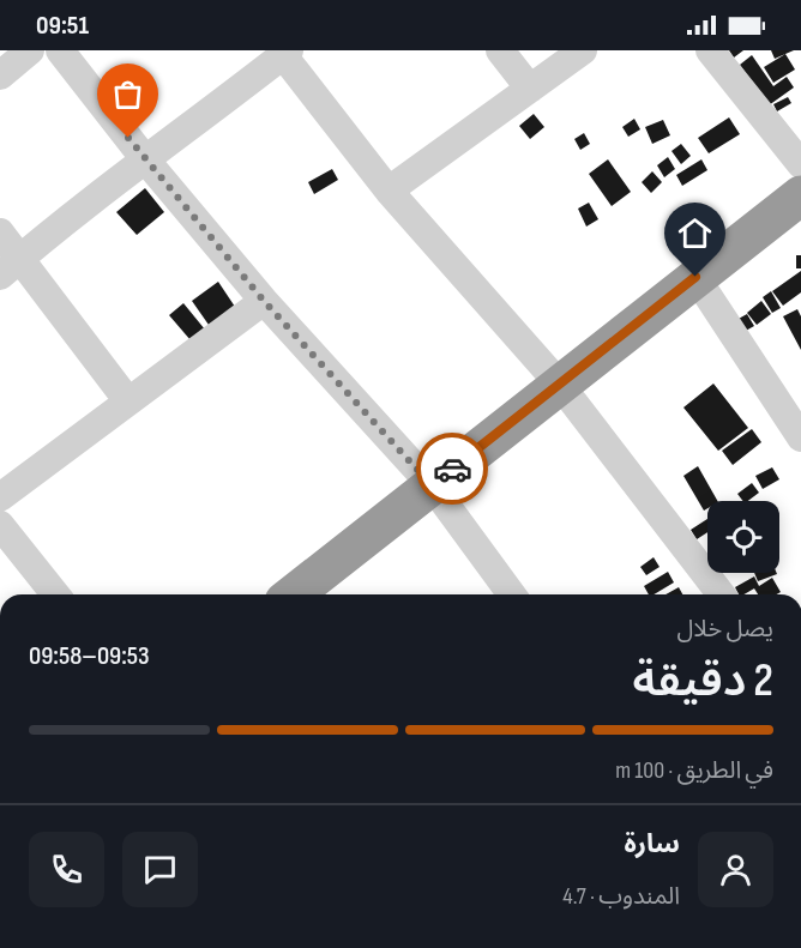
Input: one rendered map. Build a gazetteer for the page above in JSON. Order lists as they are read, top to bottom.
{
  "page": {
    "status": "09:51",
    "heading": ["2 دقيقة", "يصل خلال", "09:53–09:58"],
    "panel": ["سارة", "المندوب · 4.7"],
    "bar": "في الطريق · 100 m"
  }
}
